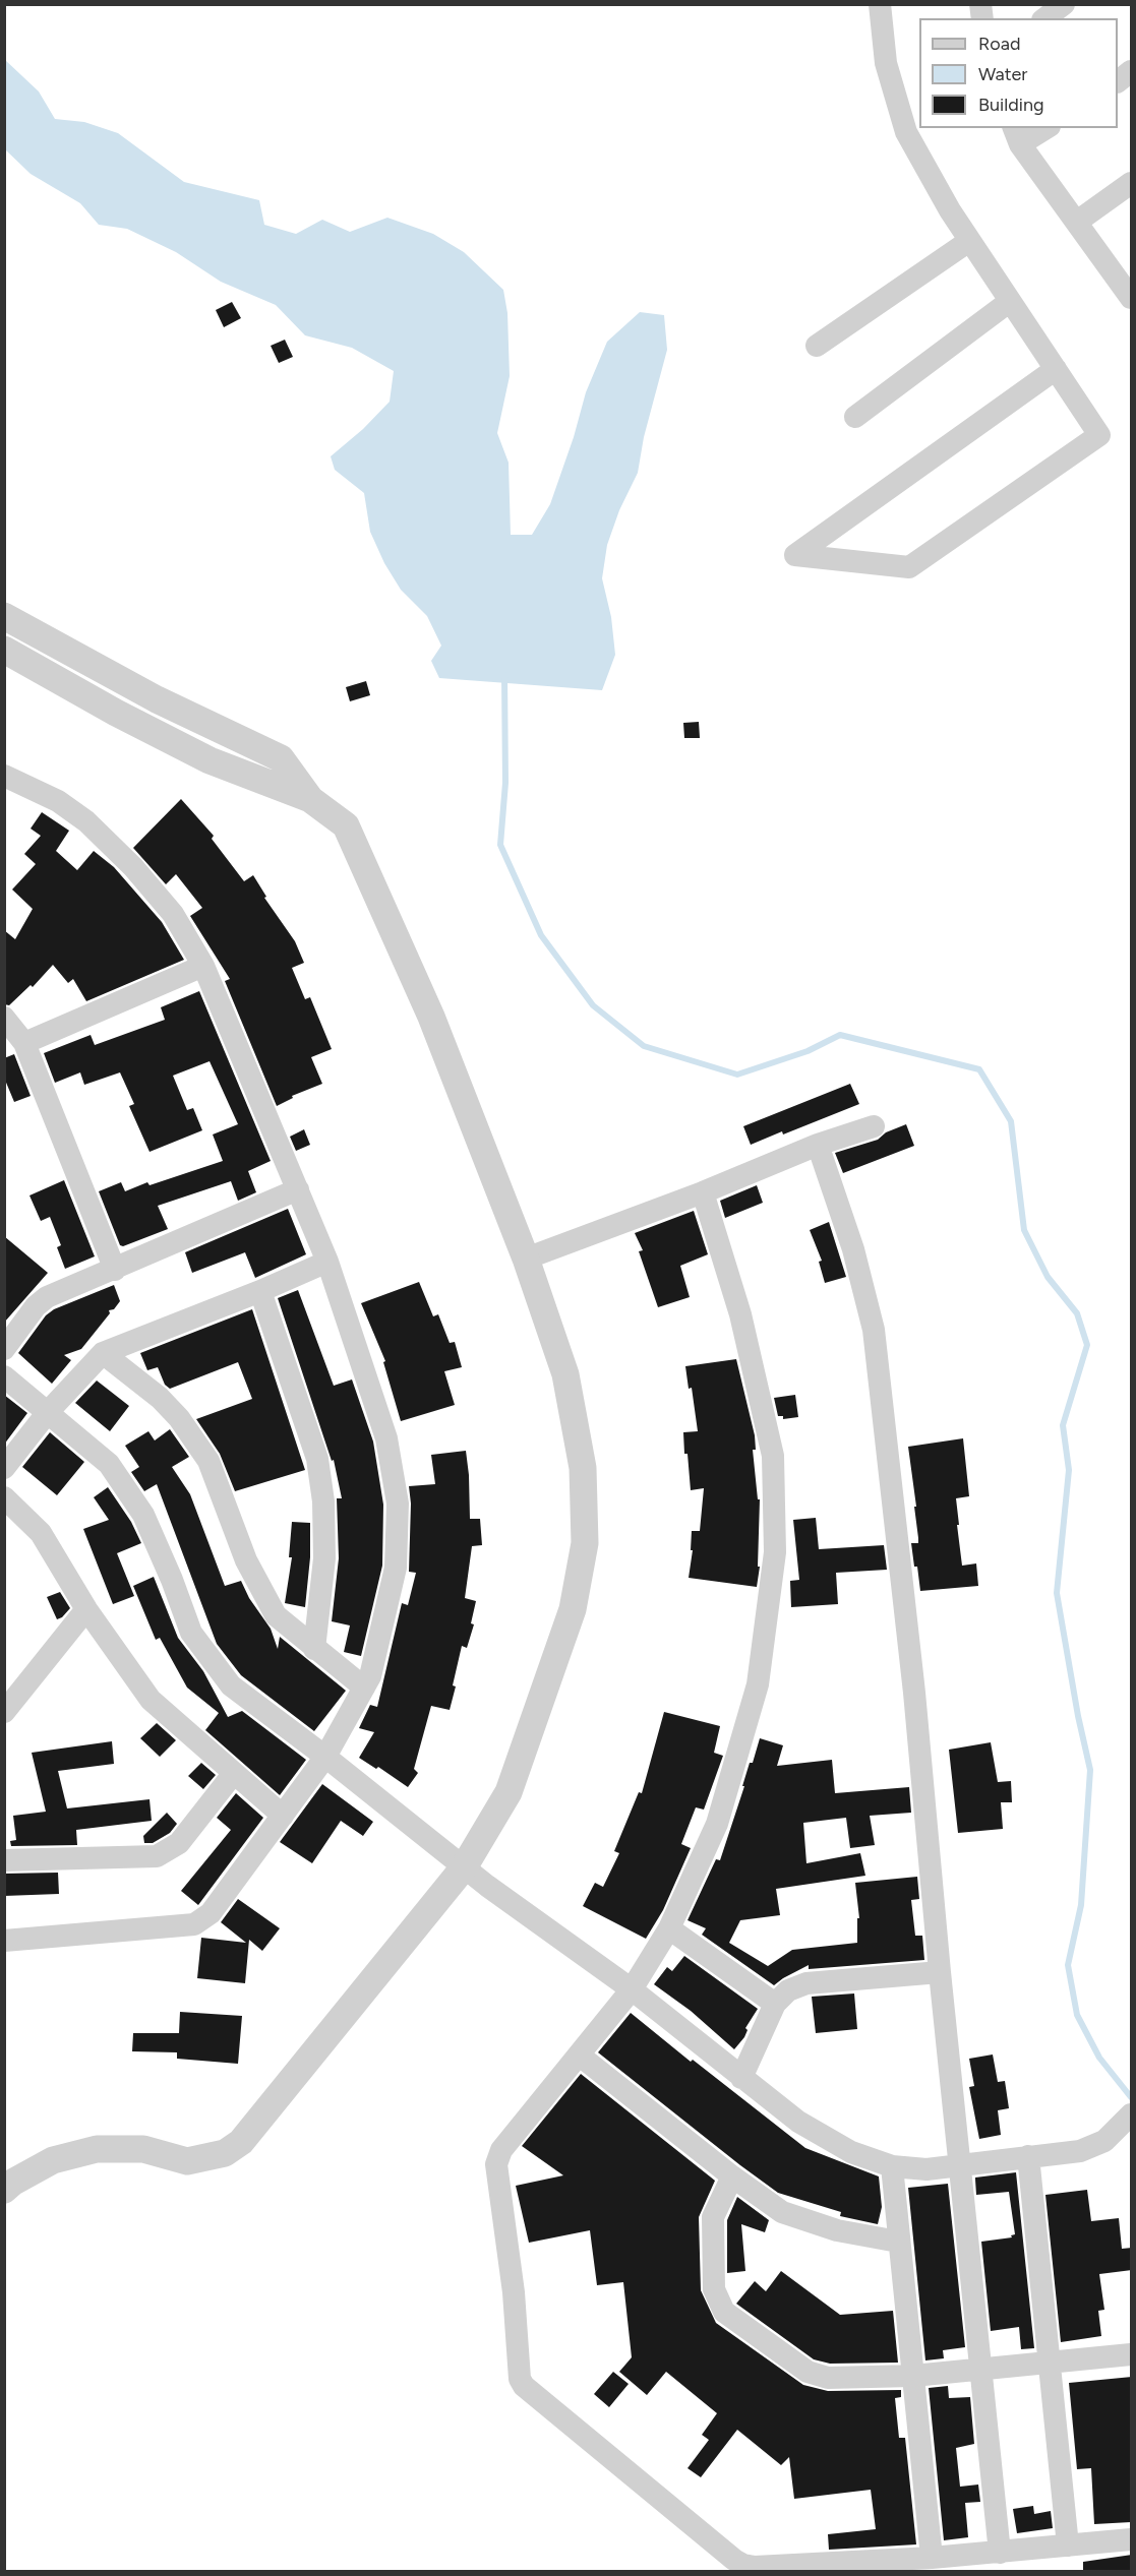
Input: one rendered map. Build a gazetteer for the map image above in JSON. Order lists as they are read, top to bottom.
{
  "legend": ["Road", "Water", "Building"]
}
